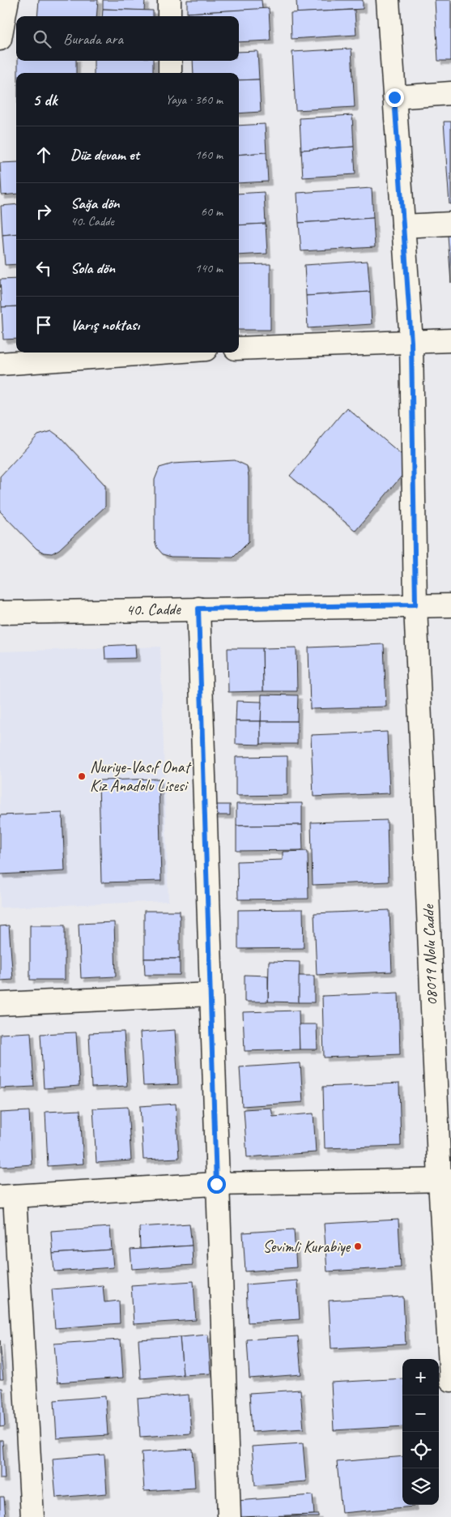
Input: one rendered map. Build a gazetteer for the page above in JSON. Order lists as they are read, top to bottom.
{
  "streets": {
    "street": ["40. Cadde", "08019 Nolu Cadde"]
  },
  "crossings": [
    ["40. Cadde", "08019 Nolu Cadde"]
  ],
  "places": ["Nuriye-Vasıf Onat Kız Anadolu Lisesi", "Sevimli Kurabiye"],
  "page": {
    "search": "Burada ara",
    "heading": ["5 dk", "Yaya · 360 m"],
    "list": [
      ["Düz devam et", "160 m"],
      ["Sağa dön", "40. Cadde", "60 m"],
      ["Sola dön", "140 m"],
      "Varış noktası"
    ],
    "map_buttons": ["+", "−"]
  }
}
